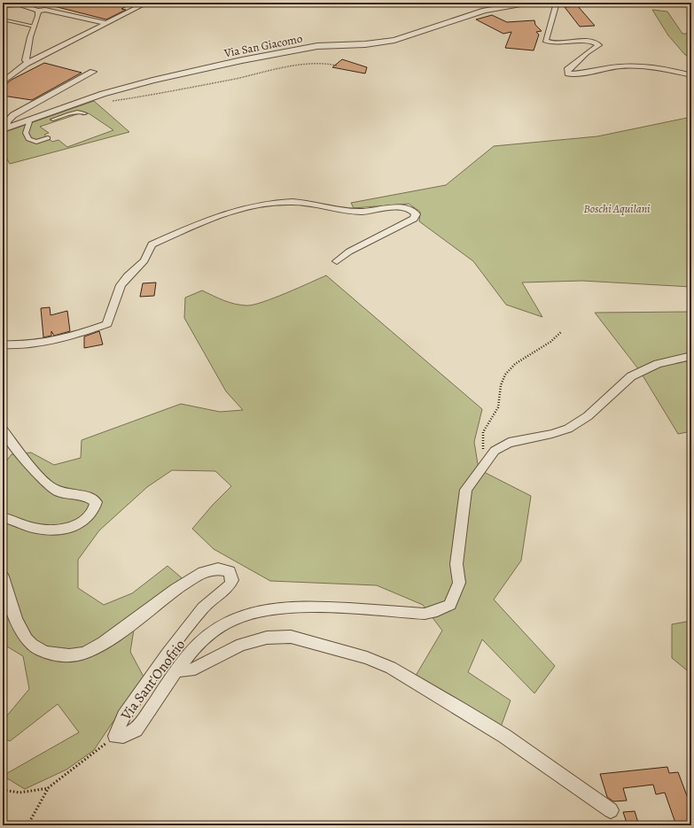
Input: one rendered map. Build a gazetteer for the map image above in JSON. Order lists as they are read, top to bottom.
{
  "streets": {
    "street": ["Via San Giacomo", "Via Sant'Onofrio"]
  },
  "parks": ["Boschi Aquilani"]
}
